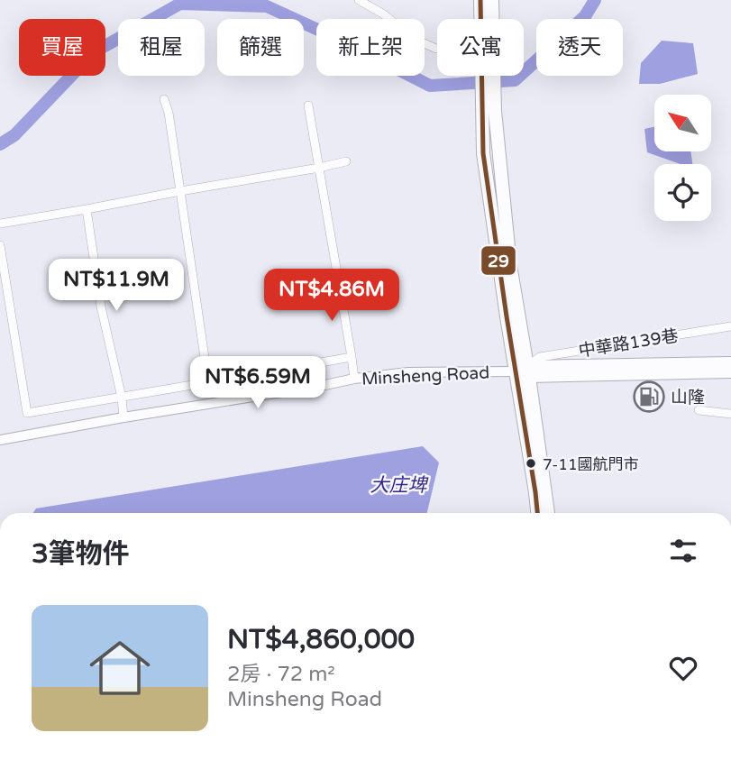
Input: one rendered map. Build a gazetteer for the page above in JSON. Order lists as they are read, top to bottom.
{
  "streets": {
    "main road": ["Minsheng Road"],
    "street": ["中華路139巷"]
  },
  "crossings": [
    ["中華路139巷", "Minsheng Road"]
  ],
  "water": ["大庄埤"],
  "places": {
    "fuel station": ["山隆"],
    "other": ["7-11國航門市"]
  },
  "lines": ["transit line 29"],
  "north": "top left",
  "page": {
    "chip": [
      "買屋",
      "租屋",
      "篩選",
      "新上架",
      "公寓",
      "透天"
    ],
    "price": ["NT$11.9M", "NT$4.86M", "NT$6.59M"],
    "heading": "3筆物件",
    "list": [
      {
        "name": "NT$4,860,000",
        "note": "2房 · 72 m² · Minsheng Road"
      }
    ]
  }
}
